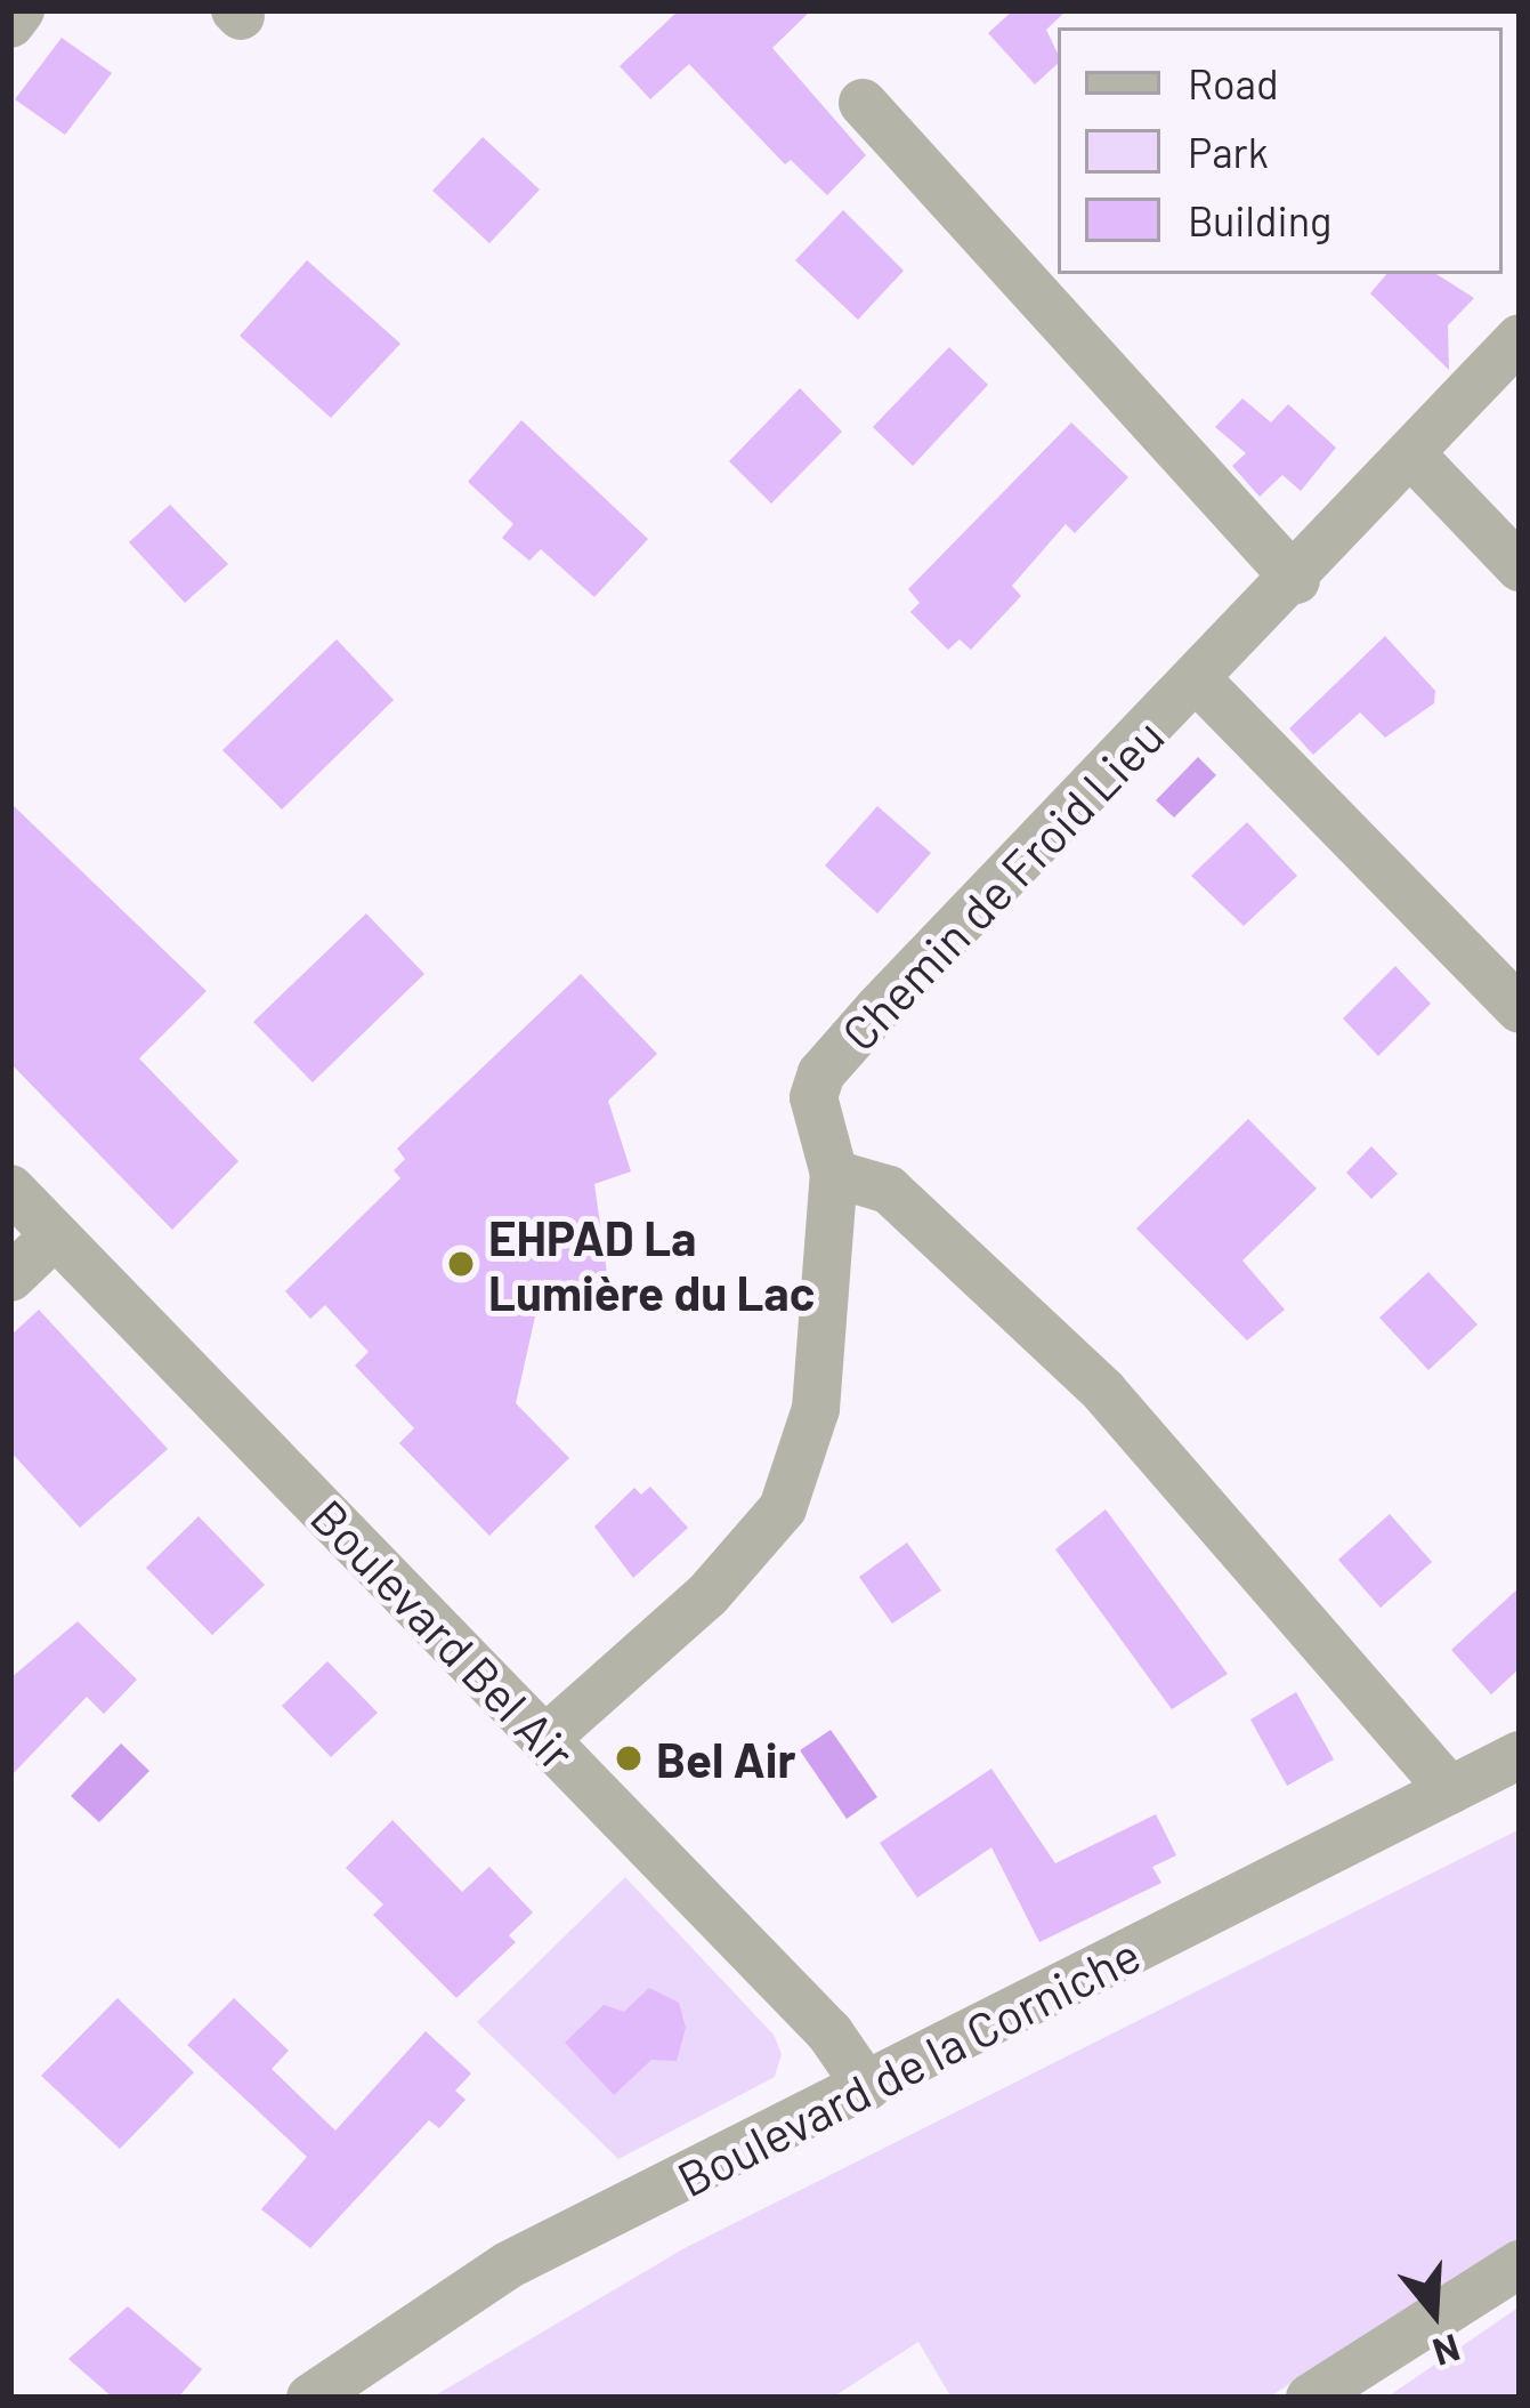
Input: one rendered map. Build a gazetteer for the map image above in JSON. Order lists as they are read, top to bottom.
{
  "streets": {
    "street": ["Chemin de Froid Lieu", "Boulevard Bel Air", "Boulevard de la Corniche"]
  },
  "crossings": [
    ["Chemin de Froid Lieu", "Boulevard Bel Air"],
    ["Boulevard Bel Air", "Boulevard de la Corniche"]
  ],
  "places": ["EHPAD La Lumière du Lac", "Bel Air"],
  "legend": ["Road", "Park", "Building"],
  "north": "bottom"
}
